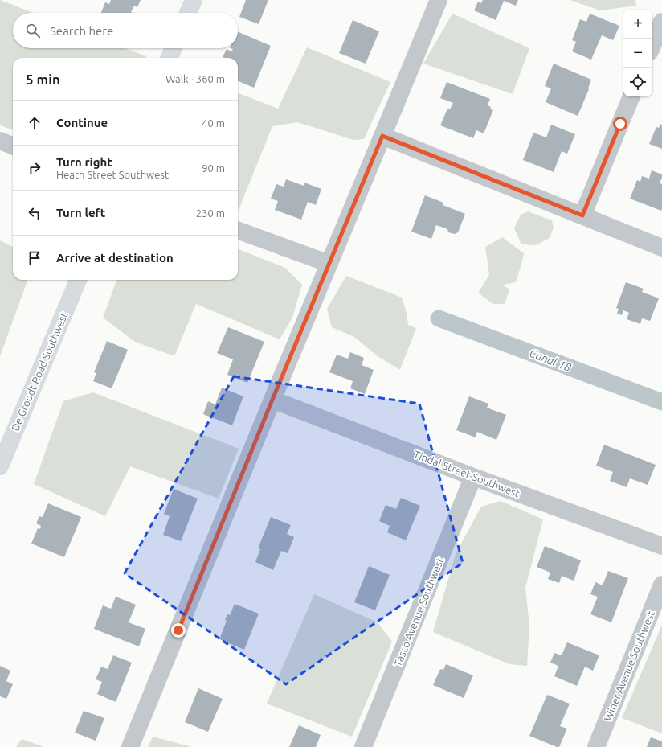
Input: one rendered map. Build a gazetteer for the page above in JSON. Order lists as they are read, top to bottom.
{
  "streets": {
    "street": [
      "De Groodt Road Southwest",
      "Tindal Street Southwest",
      "Tasco Avenue Southwest",
      "Winer Avenue Southwest"
    ]
  },
  "crossings": [
    ["Tindal Street Southwest", "Tasco Avenue Southwest"]
  ],
  "water": ["Canal 18"],
  "page": {
    "map_buttons": ["+", "−"],
    "search": "Search here",
    "heading": ["5 min", "Walk · 360 m"],
    "list": [
      ["Continue", "40 m"],
      ["Turn right", "Heath Street Southwest", "90 m"],
      ["Turn left", "230 m"],
      "Arrive at destination"
    ]
  }
}
